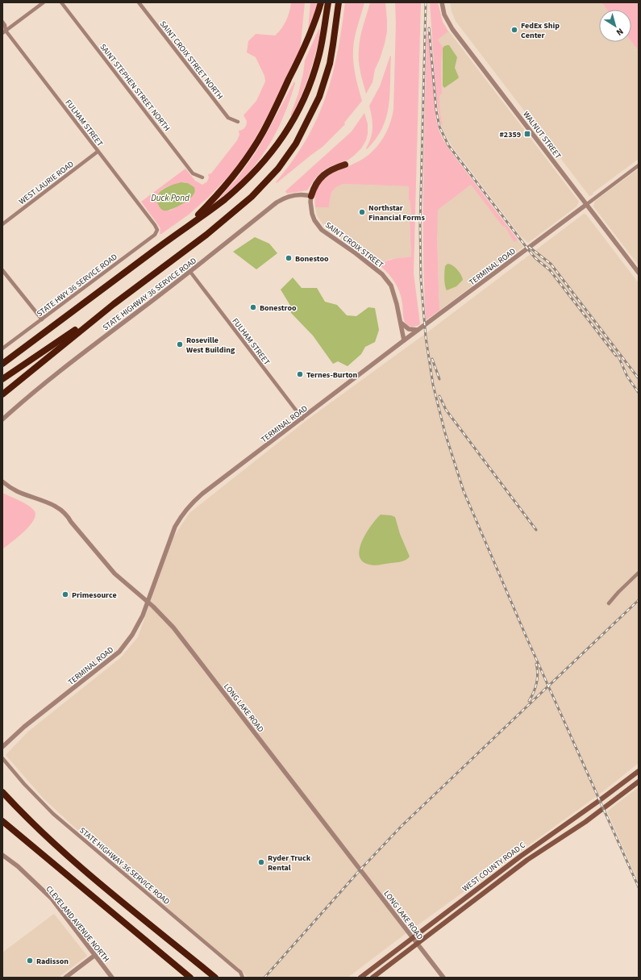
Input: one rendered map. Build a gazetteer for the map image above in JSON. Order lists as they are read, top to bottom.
{
  "streets": {
    "main road": ["WEST COUNTY ROAD C"],
    "street": [
      "SAINT CROIX STREET NORTH",
      "SAINT STEPHEN STREET NORTH",
      "FULHAM STREET",
      "WALNUT STREET",
      "WEST LAURIE ROAD",
      "SAINT CROIX STREET",
      "TERMINAL ROAD",
      "STATE HWY 36 SERVICE ROAD",
      "STATE HIGHWAY 36 SERVICE ROAD",
      "LONG LAKE ROAD",
      "CLEVELAND AVENUE NORTH"
    ]
  },
  "crossings": [
    ["FULHAM STREET", "WEST LAURIE ROAD"],
    ["FULHAM STREET", "TERMINAL ROAD"],
    ["FULHAM STREET", "STATE HWY 36 SERVICE ROAD"],
    ["FULHAM STREET", "STATE HIGHWAY 36 SERVICE ROAD"],
    ["WALNUT STREET", "TERMINAL ROAD"],
    ["SAINT CROIX STREET", "TERMINAL ROAD"],
    ["SAINT CROIX STREET", "STATE HIGHWAY 36 SERVICE ROAD"],
    ["TERMINAL ROAD", "LONG LAKE ROAD"],
    ["LONG LAKE ROAD", "WEST COUNTY ROAD C"]
  ],
  "water": ["Duck Pond"],
  "places": {
    "other": [
      "FedEx Ship Center",
      "Northstar Financial Forms",
      "Bonestoo",
      "Bonestroo",
      "Roseville West Building",
      "Ternes-Burton",
      "Primesource",
      "Ryder Truck Rental",
      "Radisson"
    ],
    "transit": ["#2359"]
  },
  "north": "bottom right"
}
